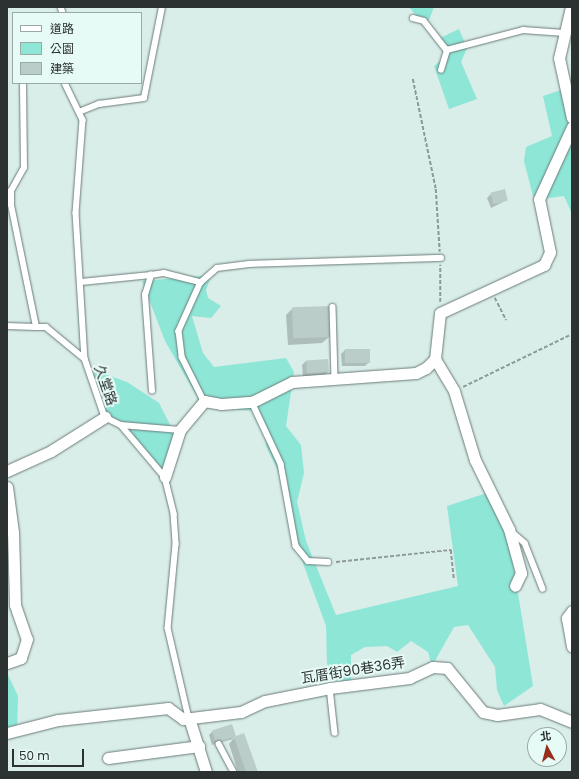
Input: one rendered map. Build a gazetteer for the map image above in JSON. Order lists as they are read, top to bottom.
{
  "streets": {
    "street": ["瓦厝街90巷36弄"],
    "lane": ["久堂路"]
  },
  "crossings": [
    ["久堂路", "瓦厝街90巷36弄"]
  ],
  "legend": ["道路", "公園", "建築"],
  "scale_bar": "50 m",
  "north": "top"
}
